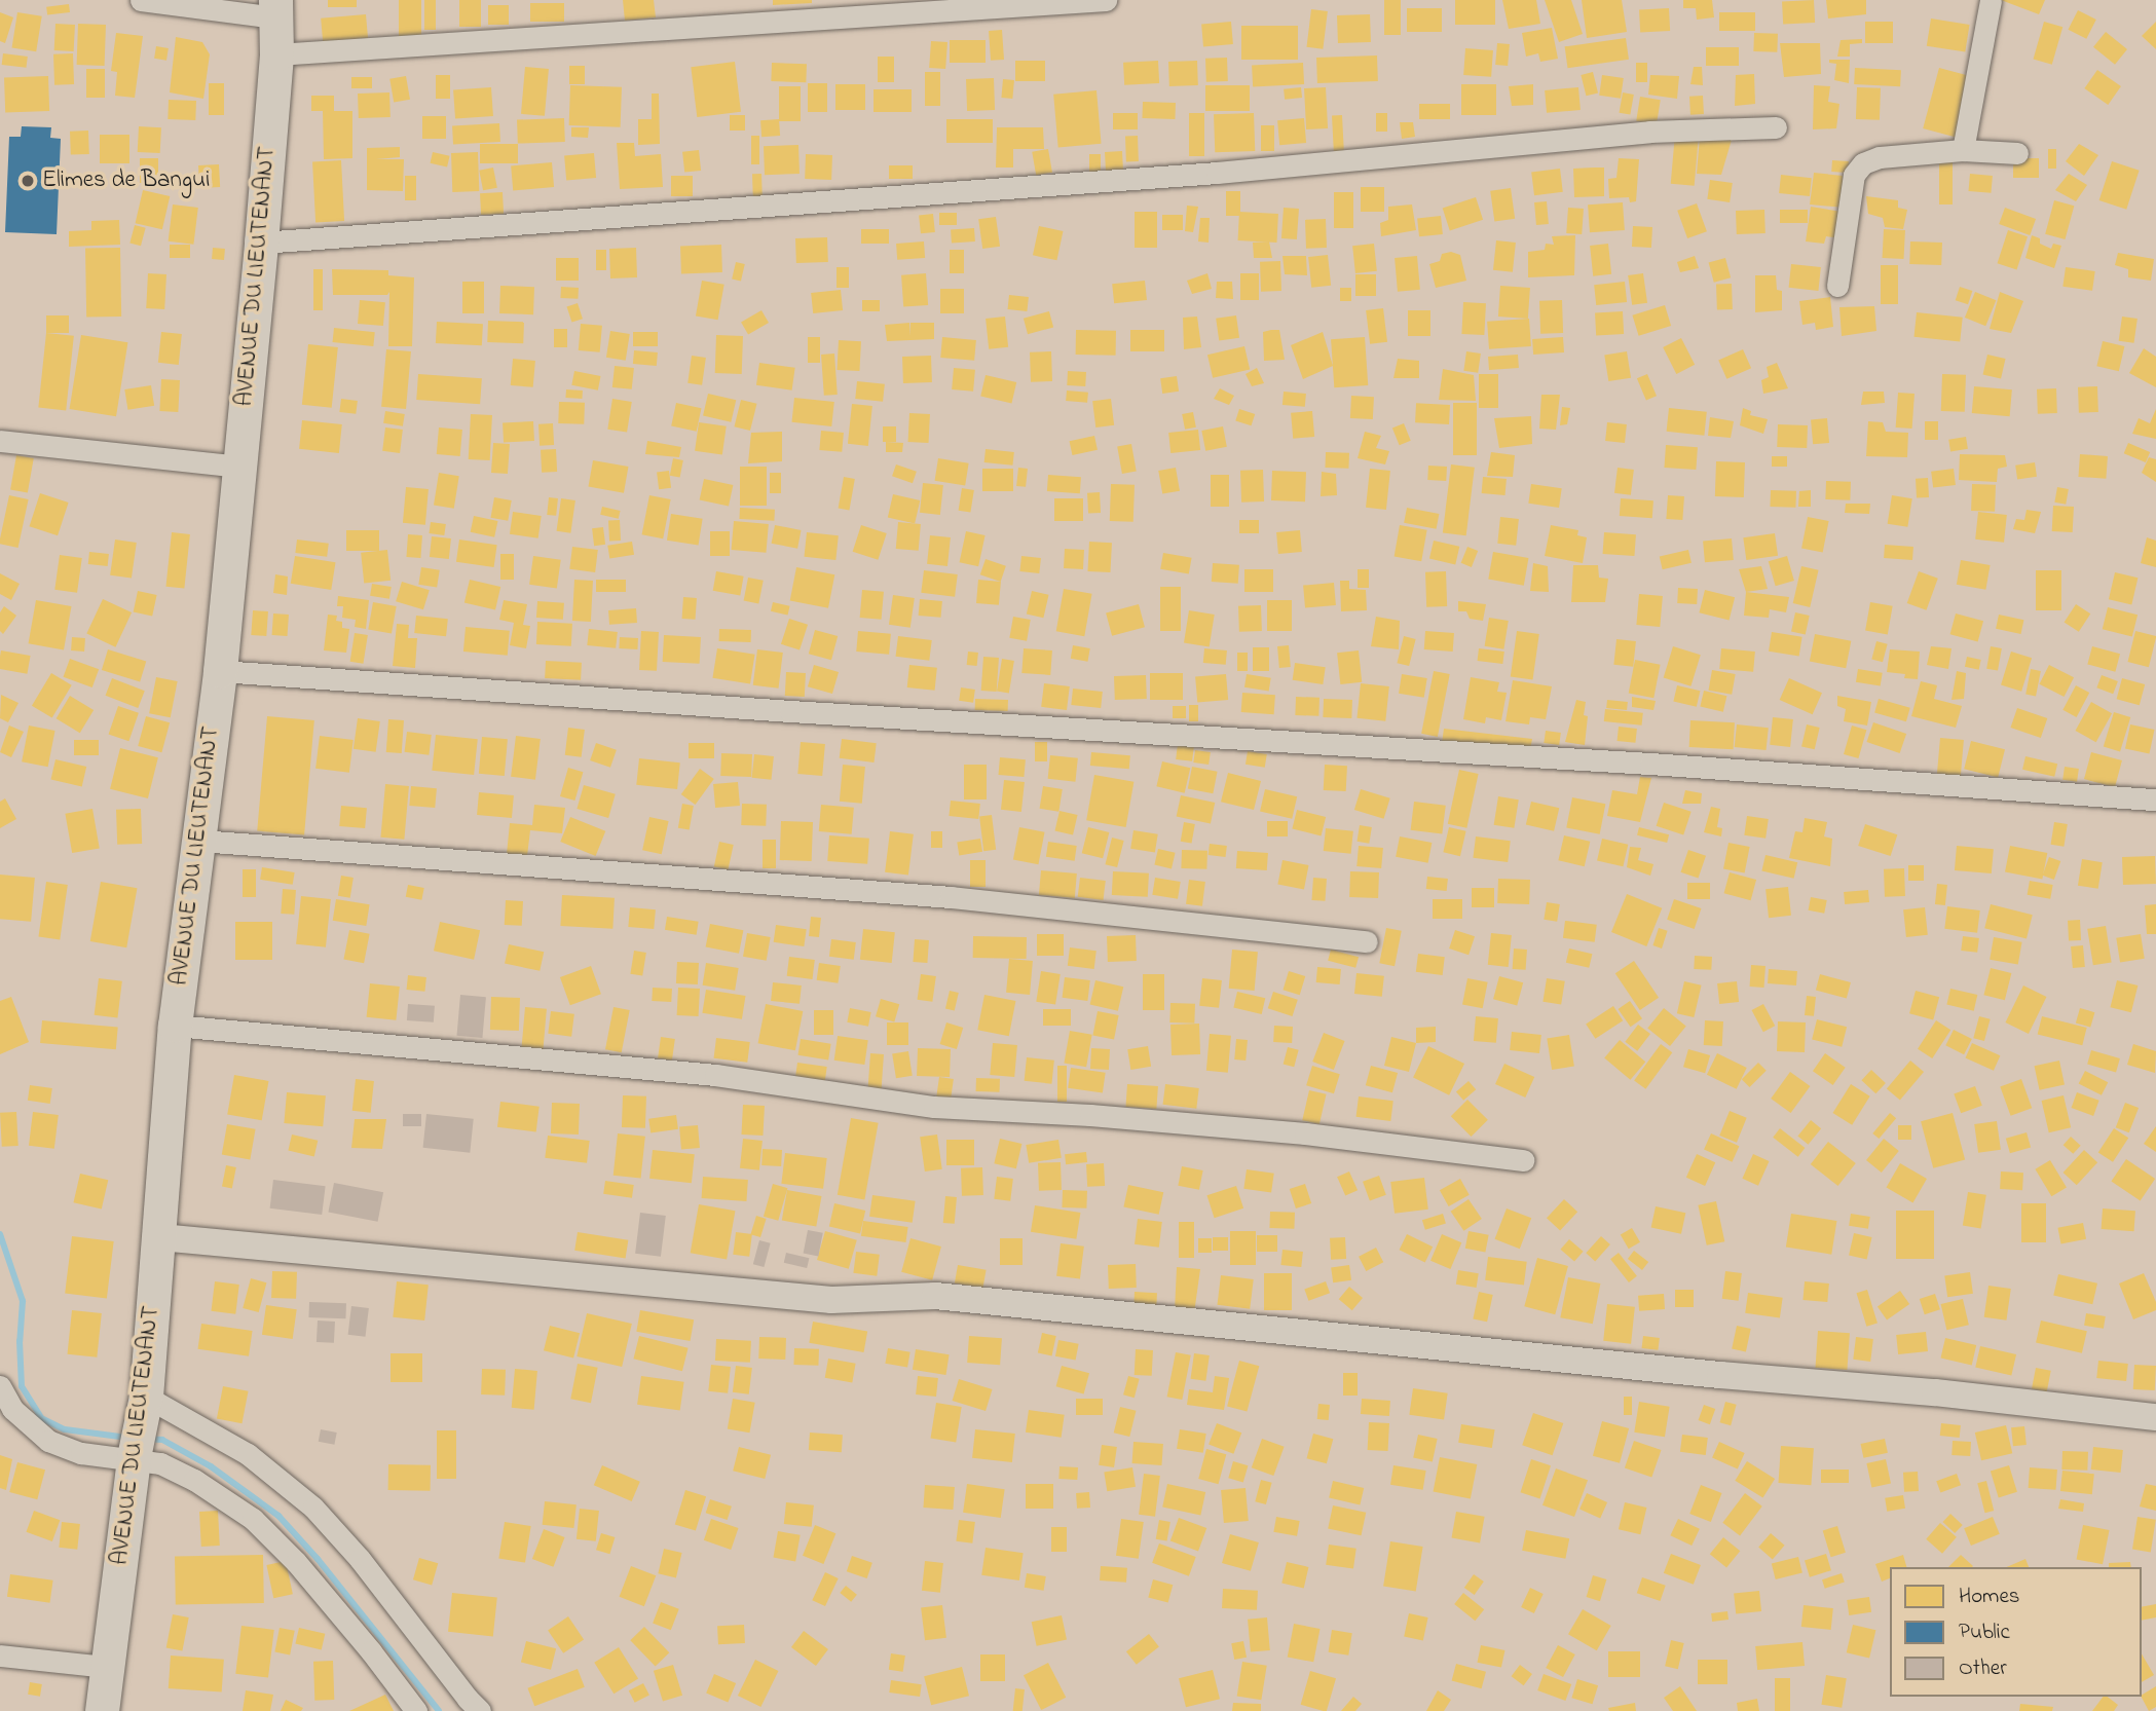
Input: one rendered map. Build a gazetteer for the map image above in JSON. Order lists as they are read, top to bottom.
{
  "streets": {
    "main road": ["AVENUE DU LIEUTENANT"]
  },
  "places": ["Elimes de Bangui"],
  "legend": ["Homes", "Public", "Other"]
}
